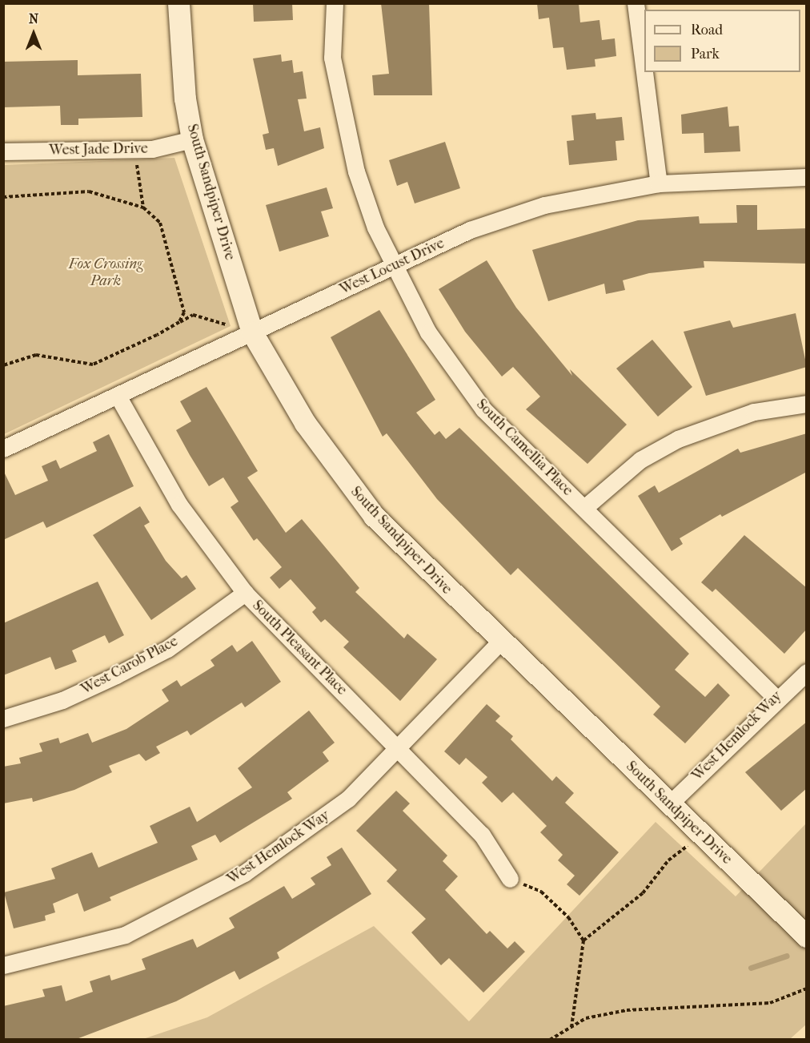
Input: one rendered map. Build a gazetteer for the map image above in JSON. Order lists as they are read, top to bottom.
{
  "streets": {
    "street": [
      "West Jade Drive",
      "South Sandpiper Drive",
      "West Locust Drive",
      "South Camellia Place",
      "South Pleasant Place",
      "West Carob Place",
      "West Hemlock Way"
    ]
  },
  "crossings": [
    ["West Jade Drive", "South Sandpiper Drive"],
    ["South Sandpiper Drive", "West Locust Drive"],
    ["South Sandpiper Drive", "West Hemlock Way"],
    ["West Locust Drive", "South Camellia Place"],
    ["West Locust Drive", "South Pleasant Place"],
    ["South Camellia Place", "West Hemlock Way"],
    ["South Pleasant Place", "West Carob Place"],
    ["South Pleasant Place", "West Hemlock Way"]
  ],
  "parks": ["Fox Crossing Park"],
  "legend": ["Road", "Park"],
  "north": "top"
}
